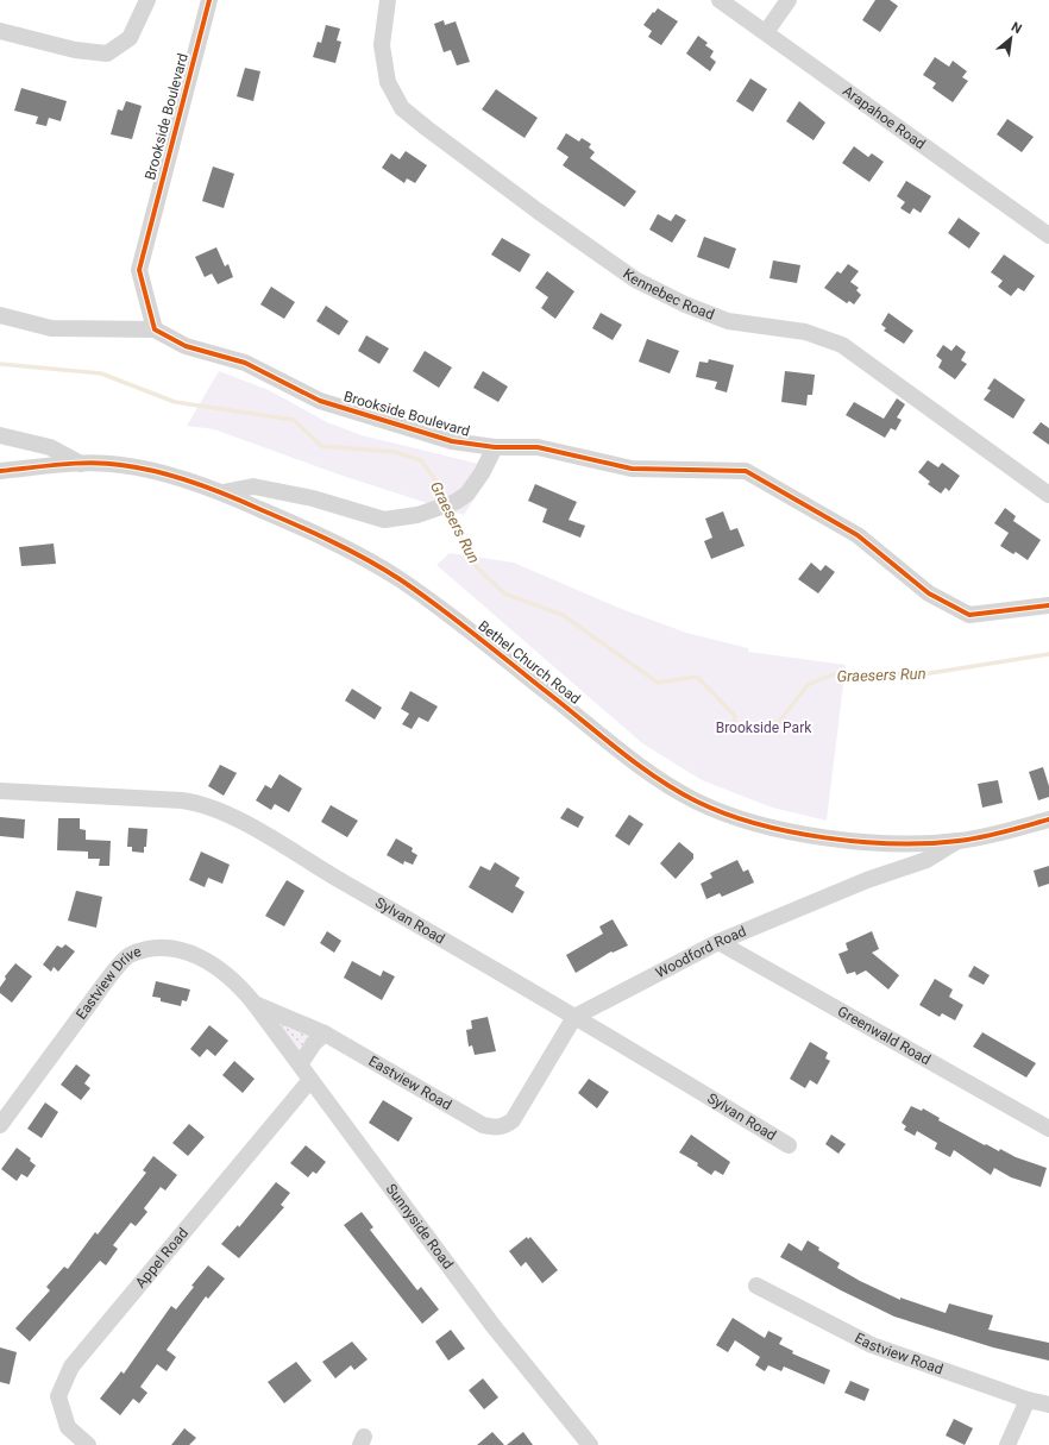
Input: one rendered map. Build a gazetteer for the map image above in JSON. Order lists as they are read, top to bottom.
{
  "streets": {
    "street": [
      "Brookside Boulevard",
      "Arapahoe Road",
      "Kennebec Road",
      "Bethel Church Road",
      "Sylvan Road",
      "Woodford Road",
      "Eastview Drive",
      "Greenwald Road",
      "Eastview Road",
      "Sunnyside Road",
      "Appel Road"
    ]
  },
  "crossings": [
    ["Bethel Church Road", "Woodford Road"],
    ["Sylvan Road", "Woodford Road"],
    ["Sylvan Road", "Eastview Road"],
    ["Woodford Road", "Greenwald Road"],
    ["Woodford Road", "Eastview Road"],
    ["Eastview Drive", "Eastview Road"],
    ["Eastview Drive", "Sunnyside Road"],
    ["Eastview Road", "Sunnyside Road"],
    ["Sunnyside Road", "Appel Road"]
  ],
  "water": ["Graesers Run"],
  "parks": ["Brookside Park"],
  "north": "top right"
}
